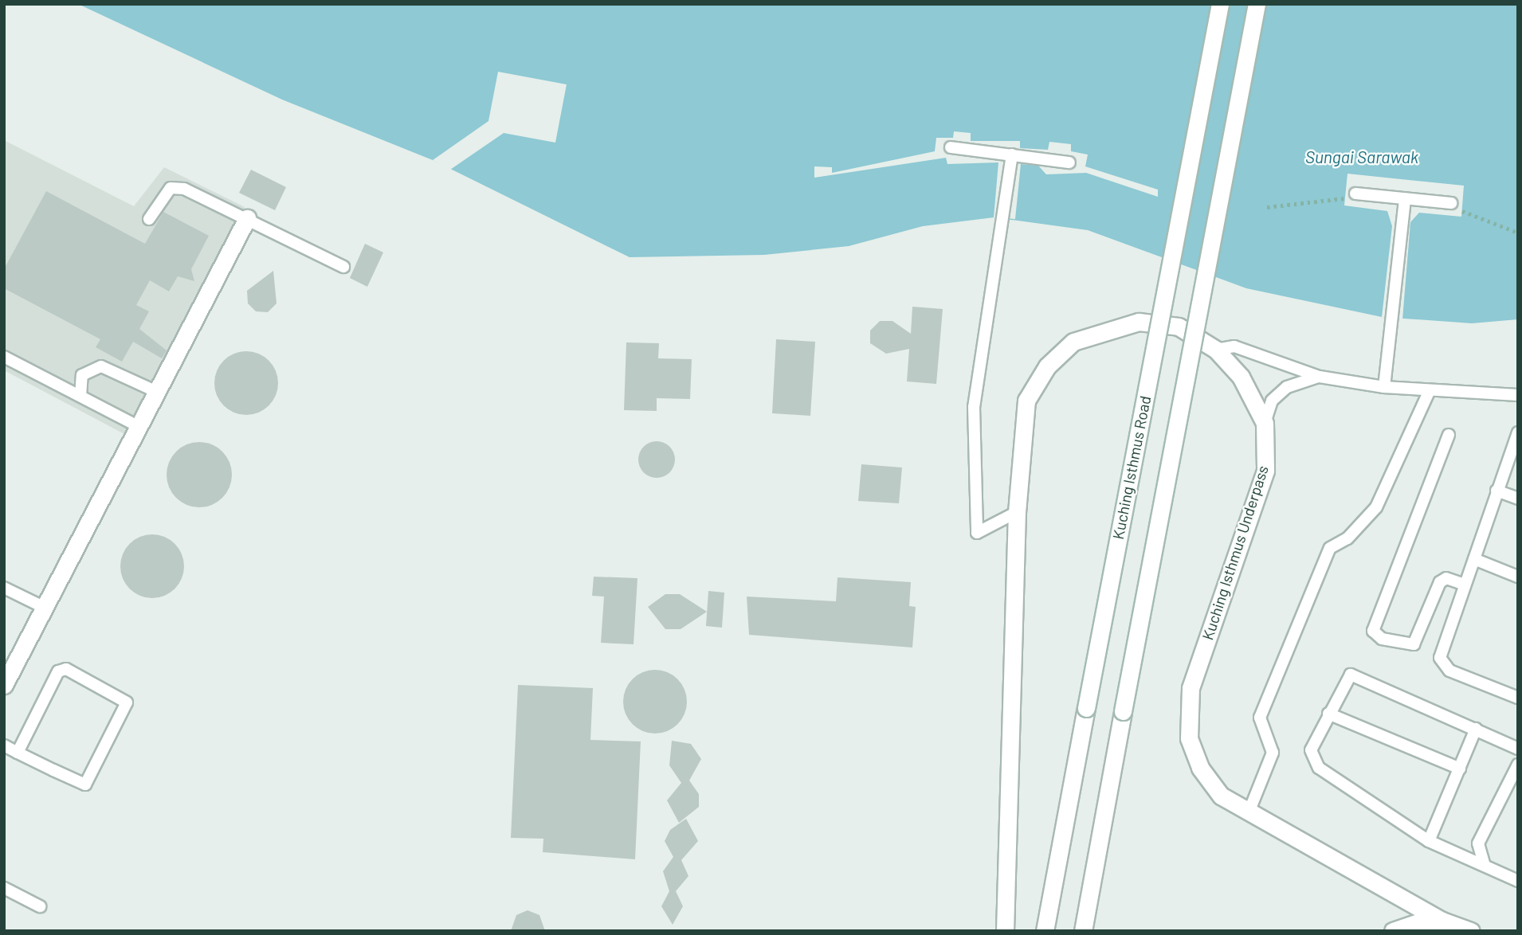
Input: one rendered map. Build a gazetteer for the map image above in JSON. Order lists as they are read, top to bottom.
{
  "streets": {
    "street": ["Kuching Isthmus Road", "Kuching Isthmus Underpass"]
  },
  "water": ["Sungai Sarawak"]
}
